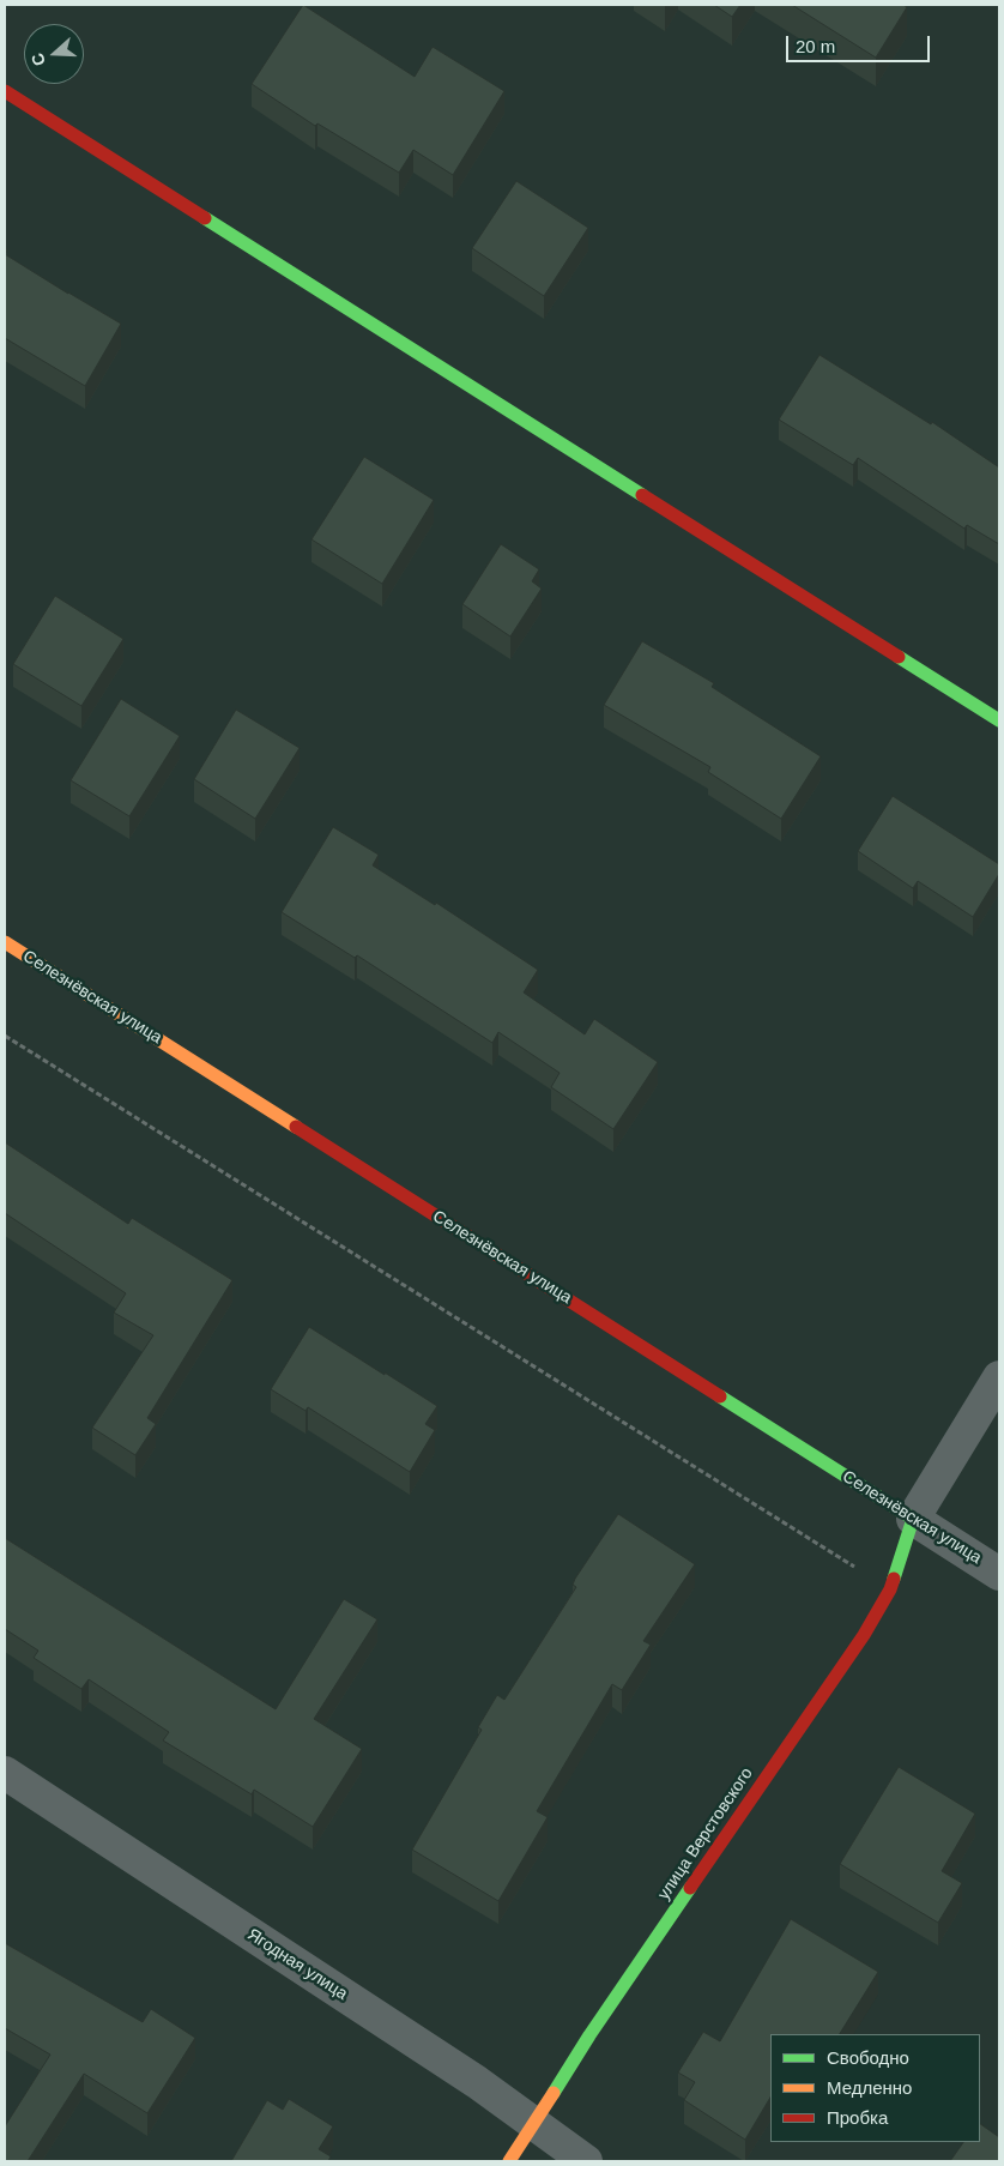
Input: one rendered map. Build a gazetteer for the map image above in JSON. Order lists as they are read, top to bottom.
{
  "streets": {
    "street": ["Селезнёвская улица", "улица Верстовского", "Ягодная улица"]
  },
  "crossings": [
    ["Селезнёвская улица", "улица Верстовского"],
    ["улица Верстовского", "Ягодная улица"]
  ],
  "legend": ["Свободно", "Медленно", "Пробка"],
  "scale_bar": "20 m",
  "north": "left"
}
